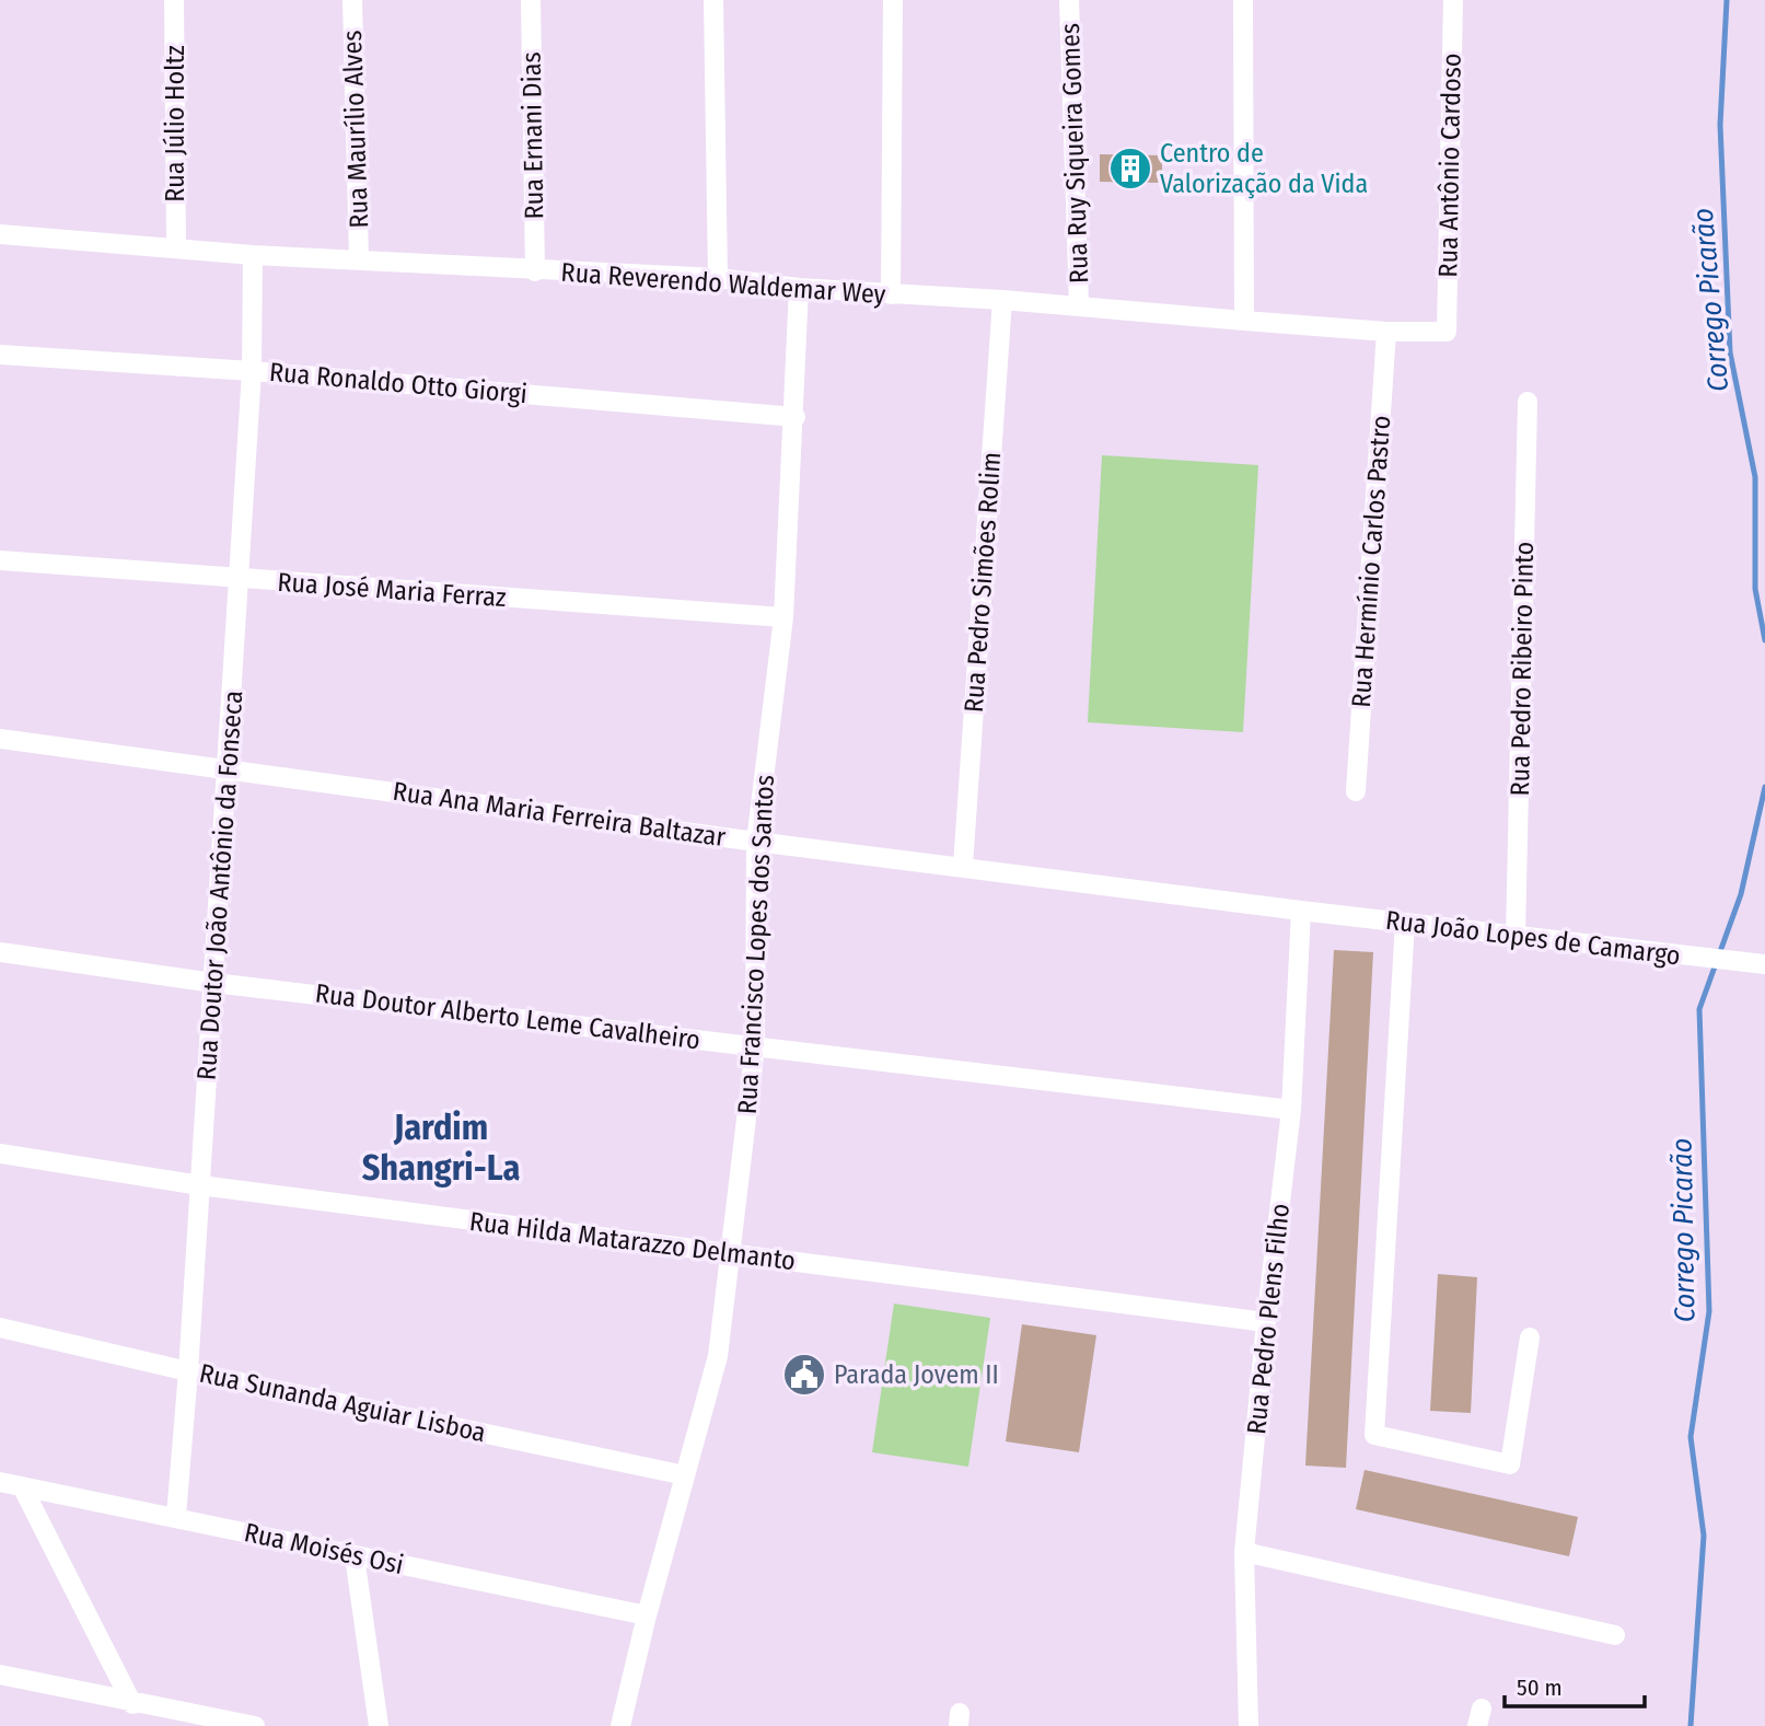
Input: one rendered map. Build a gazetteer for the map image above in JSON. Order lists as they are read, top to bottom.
{
  "streets": {
    "street": [
      "Rua Júlio Holtz",
      "Rua Maurílio Alves",
      "Rua Ernani Dias",
      "Rua Ruy Siqueira Gomes",
      "Rua Antônio Cardoso",
      "Rua Reverendo Waldemar Wey",
      "Rua Ronaldo Otto Giorgi",
      "Rua Hermínio Carlos Pastro",
      "Rua Pedro Simões Rolim",
      "Rua José Maria Ferraz",
      "Rua Pedro Ribeiro Pinto",
      "Rua Ana Maria Ferreira Baltazar",
      "Rua Doutor João Antônio da Fonseca",
      "Rua João Lopes de Camargo",
      "Rua Francisco Lopes dos Santos",
      "Rua Doutor Alberto Leme Cavalheiro",
      "Rua Hilda Matarazzo Delmanto",
      "Rua Pedro Plens Filho",
      "Rua Sunanda Aguiar Lisboa",
      "Rua Moisés Osi"
    ]
  },
  "crossings": [
    ["Rua Júlio Holtz", "Rua Reverendo Waldemar Wey"],
    ["Rua Maurílio Alves", "Rua Reverendo Waldemar Wey"],
    ["Rua Ernani Dias", "Rua Reverendo Waldemar Wey"],
    ["Rua Ruy Siqueira Gomes", "Rua Reverendo Waldemar Wey"],
    ["Rua Antônio Cardoso", "Rua Reverendo Waldemar Wey"],
    ["Rua Reverendo Waldemar Wey", "Rua Hermínio Carlos Pastro"],
    ["Rua Reverendo Waldemar Wey", "Rua Pedro Simões Rolim"],
    ["Rua Reverendo Waldemar Wey", "Rua Doutor João Antônio da Fonseca"],
    ["Rua Reverendo Waldemar Wey", "Rua Francisco Lopes dos Santos"],
    ["Rua Ronaldo Otto Giorgi", "Rua Doutor João Antônio da Fonseca"],
    ["Rua Ronaldo Otto Giorgi", "Rua Francisco Lopes dos Santos"],
    ["Rua Pedro Simões Rolim", "Rua Ana Maria Ferreira Baltazar"],
    ["Rua José Maria Ferraz", "Rua Doutor João Antônio da Fonseca"],
    ["Rua José Maria Ferraz", "Rua Francisco Lopes dos Santos"],
    ["Rua Pedro Ribeiro Pinto", "Rua João Lopes de Camargo"],
    ["Rua Ana Maria Ferreira Baltazar", "Rua Doutor João Antônio da Fonseca"],
    ["Rua Ana Maria Ferreira Baltazar", "Rua João Lopes de Camargo"],
    ["Rua Ana Maria Ferreira Baltazar", "Rua Francisco Lopes dos Santos"],
    ["Rua Ana Maria Ferreira Baltazar", "Rua Pedro Plens Filho"],
    ["Rua Doutor João Antônio da Fonseca", "Rua Doutor Alberto Leme Cavalheiro"],
    ["Rua Doutor João Antônio da Fonseca", "Rua Hilda Matarazzo Delmanto"],
    ["Rua Doutor João Antônio da Fonseca", "Rua Sunanda Aguiar Lisboa"],
    ["Rua Doutor João Antônio da Fonseca", "Rua Moisés Osi"],
    ["Rua João Lopes de Camargo", "Rua Pedro Plens Filho"],
    ["Rua Francisco Lopes dos Santos", "Rua Doutor Alberto Leme Cavalheiro"],
    ["Rua Francisco Lopes dos Santos", "Rua Hilda Matarazzo Delmanto"],
    ["Rua Francisco Lopes dos Santos", "Rua Sunanda Aguiar Lisboa"],
    ["Rua Francisco Lopes dos Santos", "Rua Moisés Osi"],
    ["Rua Doutor Alberto Leme Cavalheiro", "Rua Pedro Plens Filho"],
    ["Rua Hilda Matarazzo Delmanto", "Rua Pedro Plens Filho"]
  ],
  "districts": ["Jardim Shangri-La"],
  "water": ["Corrego Picarão"],
  "places": {
    "building": ["Centro de Valorização da Vida"],
    "public building": ["Parada Jovem II"]
  },
  "scale_bar": "50 m"
}
